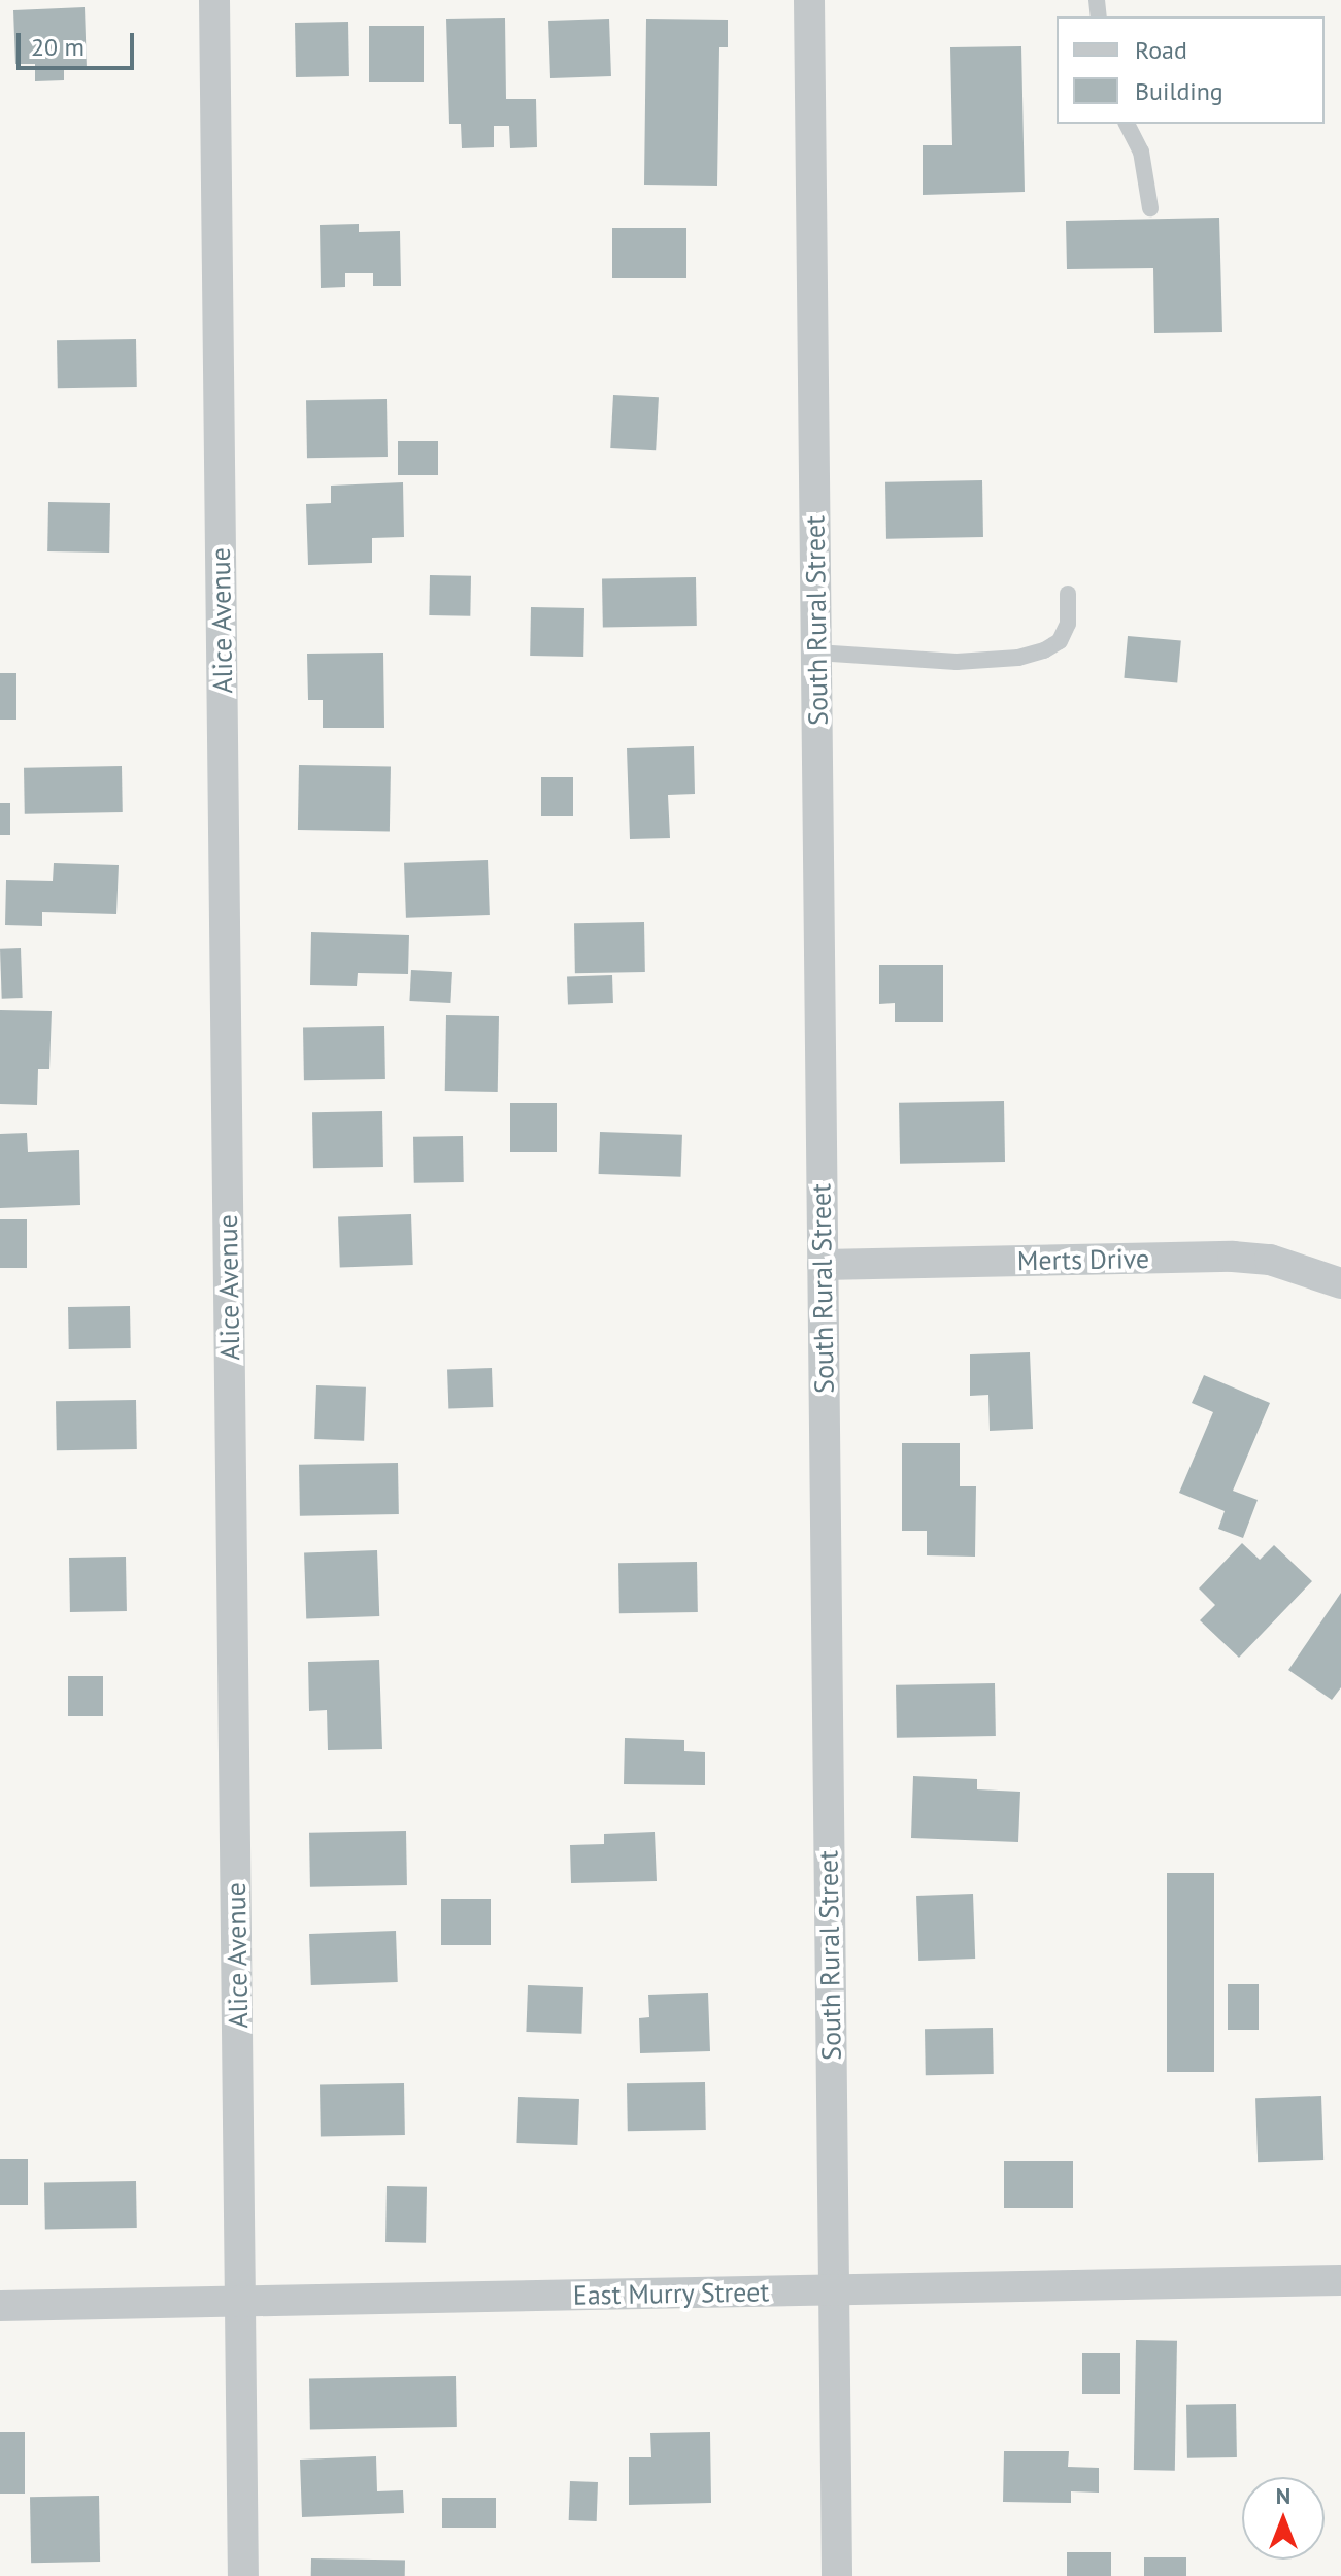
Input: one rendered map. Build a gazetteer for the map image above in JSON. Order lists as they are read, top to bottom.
{
  "streets": {
    "street": [
      "Alice Avenue",
      "South Rural Street",
      "Merts Drive",
      "East Murry Street"
    ]
  },
  "crossings": [
    ["Alice Avenue", "East Murry Street"],
    ["South Rural Street", "Merts Drive"],
    ["South Rural Street", "East Murry Street"]
  ],
  "legend": ["Road", "Building"],
  "scale_bar": "20 m",
  "north": "top"
}
